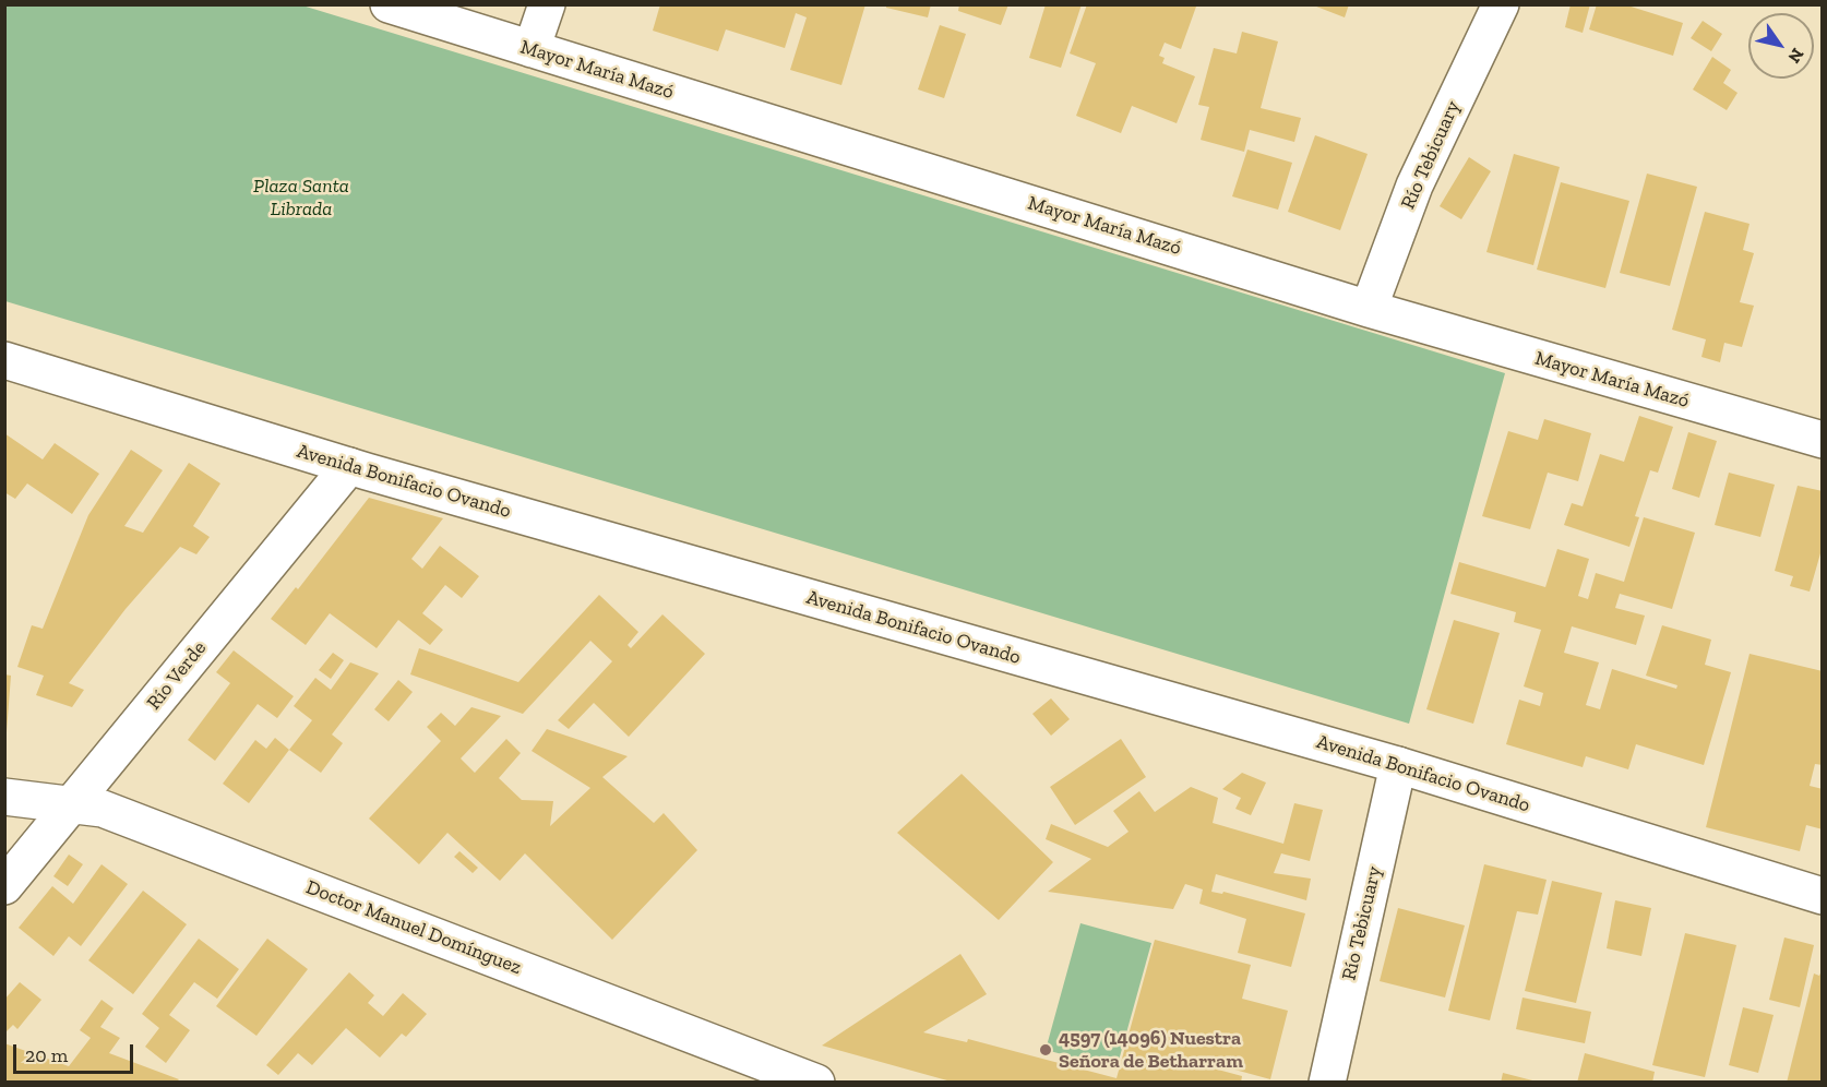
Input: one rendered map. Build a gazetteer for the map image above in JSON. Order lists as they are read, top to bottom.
{
  "streets": {
    "street": [
      "Mayor María Mazó",
      "Río Tebicuary",
      "Avenida Bonifacio Ovando",
      "Río Verde",
      "Doctor Manuel Domínguez"
    ]
  },
  "crossings": [
    ["Mayor María Mazó", "Río Tebicuary"],
    ["Río Tebicuary", "Avenida Bonifacio Ovando"],
    ["Avenida Bonifacio Ovando", "Río Verde"],
    ["Río Verde", "Doctor Manuel Domínguez"]
  ],
  "parks": ["Plaza Santa Librada"],
  "places": ["4597 (14096) Nuestra Señora de Betharram"],
  "scale_bar": "20 m",
  "north": "bottom right"
}
